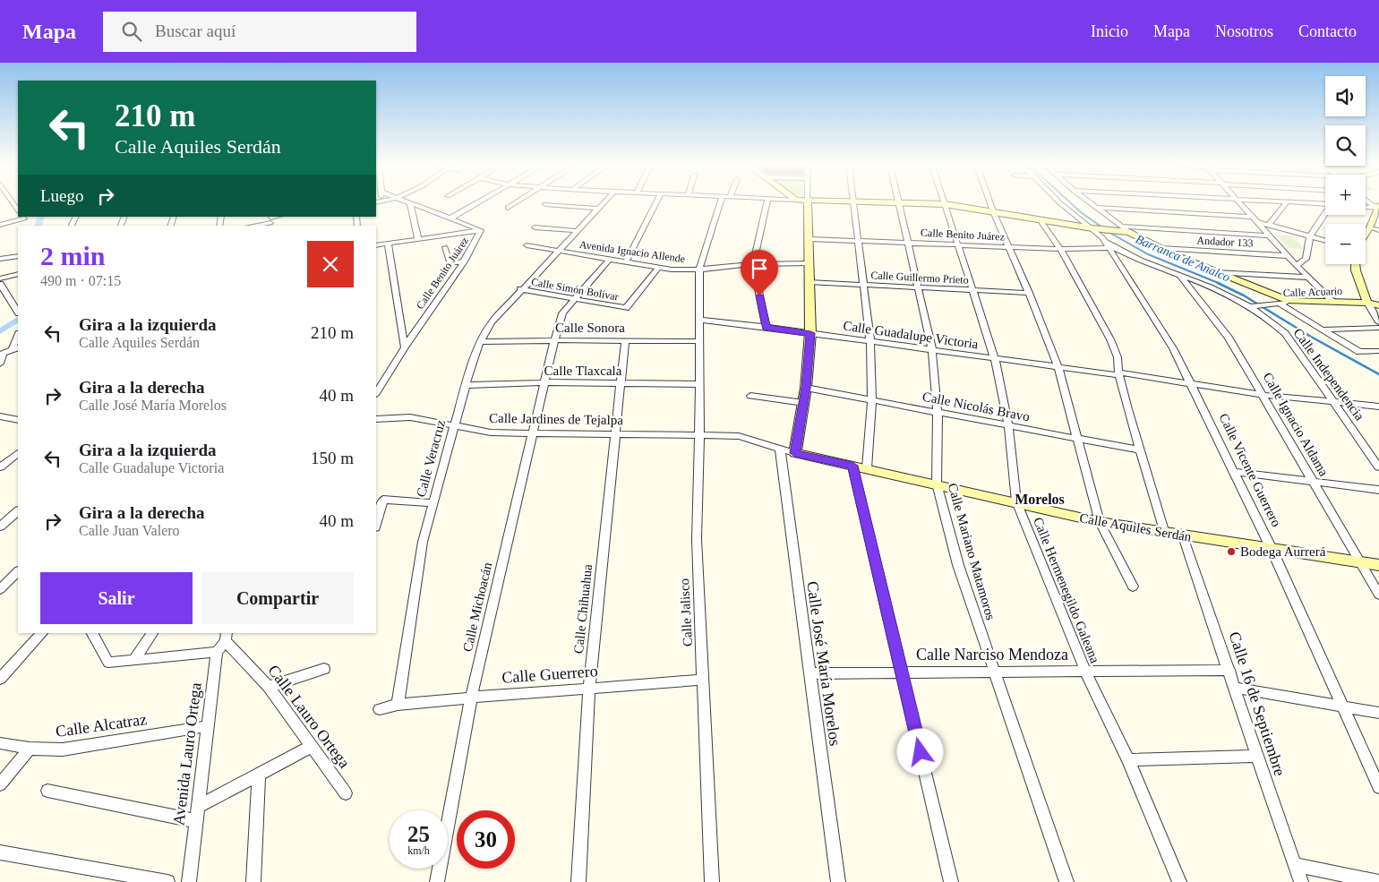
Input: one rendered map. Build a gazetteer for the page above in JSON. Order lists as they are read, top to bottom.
{
  "streets": {
    "street": [
      "Calle Benito Juárez",
      "Andador 133",
      "Avenida Ignacio Allende",
      "Calle Guillermo Prieto",
      "Calle Simón Bolívar",
      "Calle Acuario",
      "Calle Sonora",
      "Calle Guadalupe Victoria",
      "Calle Tlaxcala",
      "Calle Independencia",
      "Calle Nicolás Bravo",
      "Calle Jardines de Tejalpa",
      "Calle Ignacio Aldama",
      "Calle Veracruz",
      "Calle Vicente Guerrero",
      "Calle Aquiles Serdán",
      "Calle Mariano Matamoros",
      "Calle Hermenegildo Galeana",
      "Calle Michoacán",
      "Calle Chihuahua",
      "Calle Jalisco",
      "Calle Narciso Mendoza",
      "Calle José María Morelos",
      "Calle Guerrero",
      "Calle 16 de Septiembre",
      "Calle Lauro Ortega",
      "Calle Alcatraz",
      "Avenida Lauro Ortega"
    ]
  },
  "crossings": [
    ["Calle Benito Juárez", "Calle Independencia"],
    ["Calle Benito Juárez", "Calle Vicente Guerrero"],
    ["Calle Benito Juárez", "Calle Mariano Matamoros"],
    ["Calle Benito Juárez", "Calle Hermenegildo Galeana"],
    ["Avenida Ignacio Allende", "Calle Simón Bolívar"],
    ["Avenida Ignacio Allende", "Calle Veracruz"],
    ["Avenida Ignacio Allende", "Calle Michoacán"],
    ["Avenida Ignacio Allende", "Calle Jalisco"],
    ["Calle Guillermo Prieto", "Calle Mariano Matamoros"],
    ["Calle Guillermo Prieto", "Calle Hermenegildo Galeana"],
    ["Calle Simón Bolívar", "Calle Veracruz"],
    ["Calle Simón Bolívar", "Calle Michoacán"],
    ["Calle Acuario", "Calle Independencia"],
    ["Calle Sonora", "Calle Veracruz"],
    ["Calle Sonora", "Calle Michoacán"],
    ["Calle Sonora", "Calle Chihuahua"],
    ["Calle Sonora", "Calle Jalisco"],
    ["Calle Guadalupe Victoria", "Calle Independencia"],
    ["Calle Guadalupe Victoria", "Calle Ignacio Aldama"],
    ["Calle Guadalupe Victoria", "Calle Vicente Guerrero"],
    ["Calle Guadalupe Victoria", "Calle Mariano Matamoros"],
    ["Calle Guadalupe Victoria", "Calle Hermenegildo Galeana"],
    ["Calle Guadalupe Victoria", "Calle Jalisco"],
    ["Calle Tlaxcala", "Calle Veracruz"],
    ["Calle Tlaxcala", "Calle Michoacán"],
    ["Calle Tlaxcala", "Calle Chihuahua"],
    ["Calle Tlaxcala", "Calle Jalisco"],
    ["Calle Independencia", "Calle Ignacio Aldama"],
    ["Calle Independencia", "Calle Vicente Guerrero"],
    ["Calle Nicolás Bravo", "Calle Mariano Matamoros"],
    ["Calle Nicolás Bravo", "Calle Hermenegildo Galeana"],
    ["Calle Jardines de Tejalpa", "Calle Veracruz"],
    ["Calle Jardines de Tejalpa", "Calle Aquiles Serdán"],
    ["Calle Jardines de Tejalpa", "Calle Michoacán"],
    ["Calle Jardines de Tejalpa", "Calle Chihuahua"],
    ["Calle Jardines de Tejalpa", "Calle Jalisco"],
    ["Calle Ignacio Aldama", "Calle Aquiles Serdán"],
    ["Calle Veracruz", "Calle Guerrero"],
    ["Calle Vicente Guerrero", "Calle Aquiles Serdán"],
    ["Calle Aquiles Serdán", "Calle Mariano Matamoros"],
    ["Calle Aquiles Serdán", "Calle Hermenegildo Galeana"],
    ["Calle Aquiles Serdán", "Calle José María Morelos"],
    ["Calle Aquiles Serdán", "Calle 16 de Septiembre"],
    ["Calle Mariano Matamoros", "Calle Narciso Mendoza"],
    ["Calle Hermenegildo Galeana", "Calle Narciso Mendoza"],
    ["Calle Michoacán", "Calle Guerrero"],
    ["Calle Chihuahua", "Calle Guerrero"],
    ["Calle Jalisco", "Calle Guerrero"],
    ["Calle Narciso Mendoza", "Calle José María Morelos"],
    ["Calle Narciso Mendoza", "Calle 16 de Septiembre"],
    ["Calle Alcatraz", "Avenida Lauro Ortega"]
  ],
  "districts": ["Morelos"],
  "water": ["Barranca de Analco"],
  "places": ["Bodega Aurrerá"],
  "page": {
    "header": "Mapa",
    "search": "Buscar aquí",
    "nav": [
      "Inicio",
      "Mapa",
      "Nosotros",
      "Contacto"
    ],
    "map_buttons": ["+", "−"],
    "turn": ["210 m", "Calle Aquiles Serdán"],
    "then": "Luego",
    "heading": ["2 min", "490 m · 07:15"],
    "list": [
      {
        "name": "Gira a la izquierda",
        "note": "Calle Aquiles Serdán",
        "value": "210 m"
      },
      {
        "name": "Gira a la derecha",
        "note": "Calle José María Morelos",
        "value": "40 m"
      },
      {
        "name": "Gira a la izquierda",
        "note": "Calle Guadalupe Victoria",
        "value": "150 m"
      },
      {
        "name": "Gira a la derecha",
        "note": "Calle Juan Valero",
        "value": "40 m"
      }
    ],
    "buttons": ["Salir", "Compartir"],
    "speed": "25 km/h",
    "limit": "30"
  }
}
